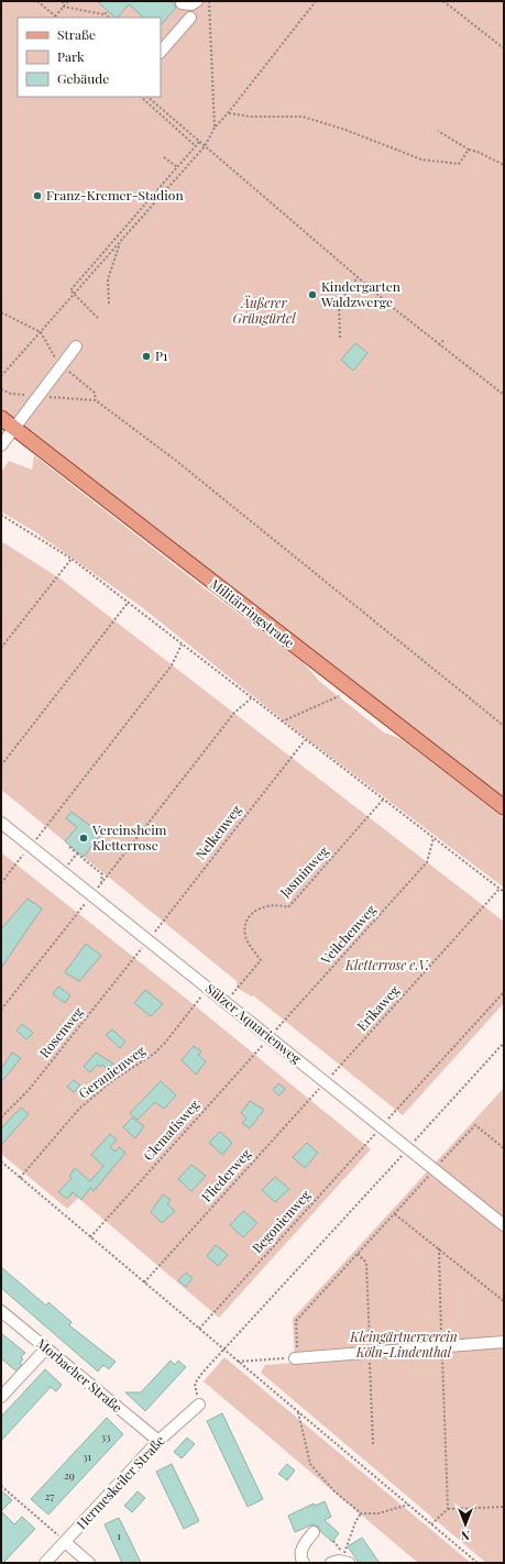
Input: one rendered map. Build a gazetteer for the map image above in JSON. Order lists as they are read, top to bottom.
{
  "streets": {
    "main road": ["Militärringstraße"],
    "street": ["Sülzer Aquarienweg", "Morbacher Straße", "Hermeskeiler Straße"],
    "path": [
      "Nelkenweg",
      "Jasminweg",
      "Veilchenweg",
      "Erikaweg",
      "Rosenweg",
      "Geranienweg",
      "Clematisweg",
      "Fliederweg",
      "Begonienweg"
    ]
  },
  "crossings": [
    ["Morbacher Straße", "Hermeskeiler Straße"]
  ],
  "parks": ["Äußerer Grüngürtel", "Kletterrose e.V.", "Kleingärtnerverein Köln-Lindenthal"],
  "places": [
    "Franz-Kremer-Stadion",
    "Kindergarten Waldzwerge",
    "P1",
    "Vereinsheim Kletterrose"
  ],
  "house_numbers": [
    "33",
    "31",
    "29",
    "27",
    "1"
  ],
  "legend": ["Straße", "Park", "Gebäude"],
  "north": "bottom"
}
